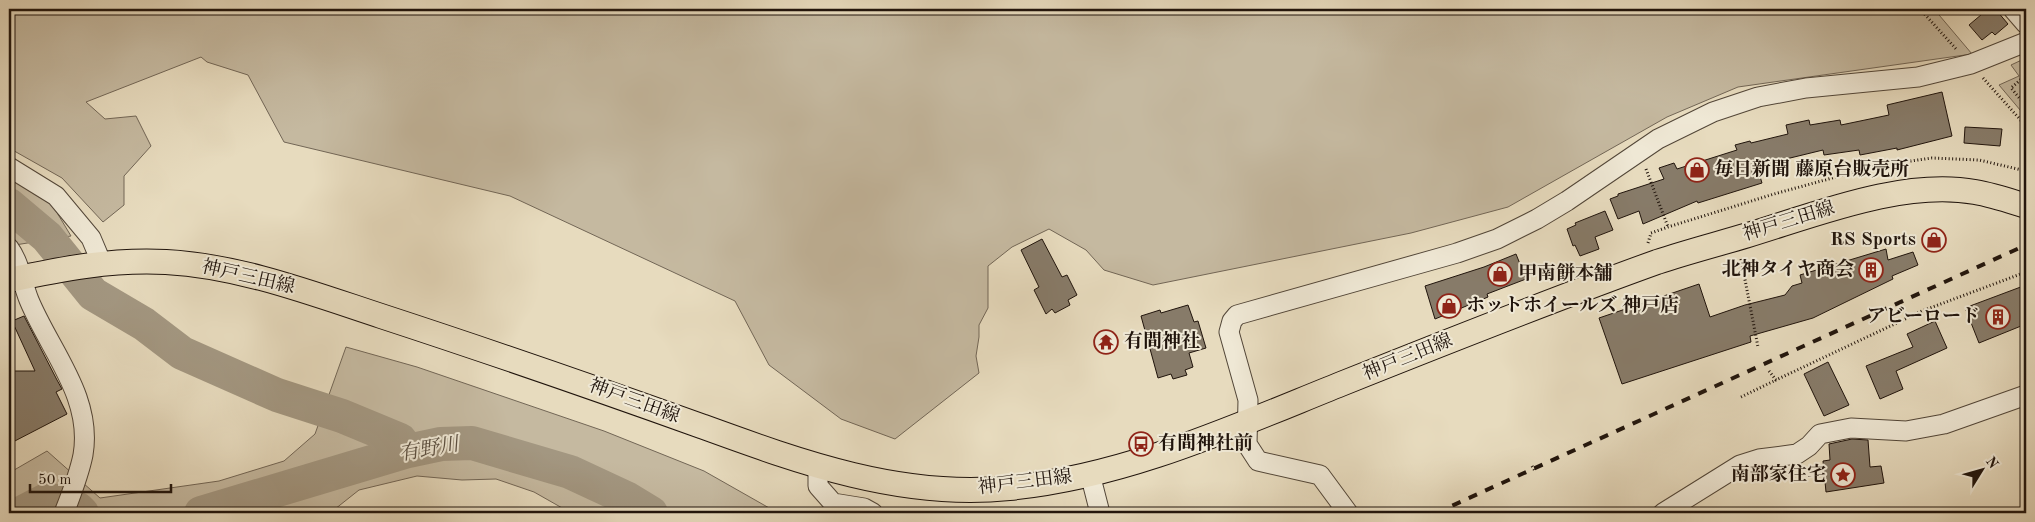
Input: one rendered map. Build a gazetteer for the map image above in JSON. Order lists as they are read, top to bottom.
{
  "streets": {
    "main road": ["神戸三田線"]
  },
  "water": ["有野川"],
  "places": {
    "shop": [
      "毎日新聞 藤原台販売所",
      "RS Sports",
      "甲南餅本舗",
      "ホットホイールズ 神戸店"
    ],
    "building": ["北神タイヤ商会", "アビーロード"],
    "temple": ["有間神社"],
    "bus stop": ["有間神社前"],
    "place": ["南部家住宅"]
  },
  "scale_bar": "50 m",
  "north": "top right"
}
